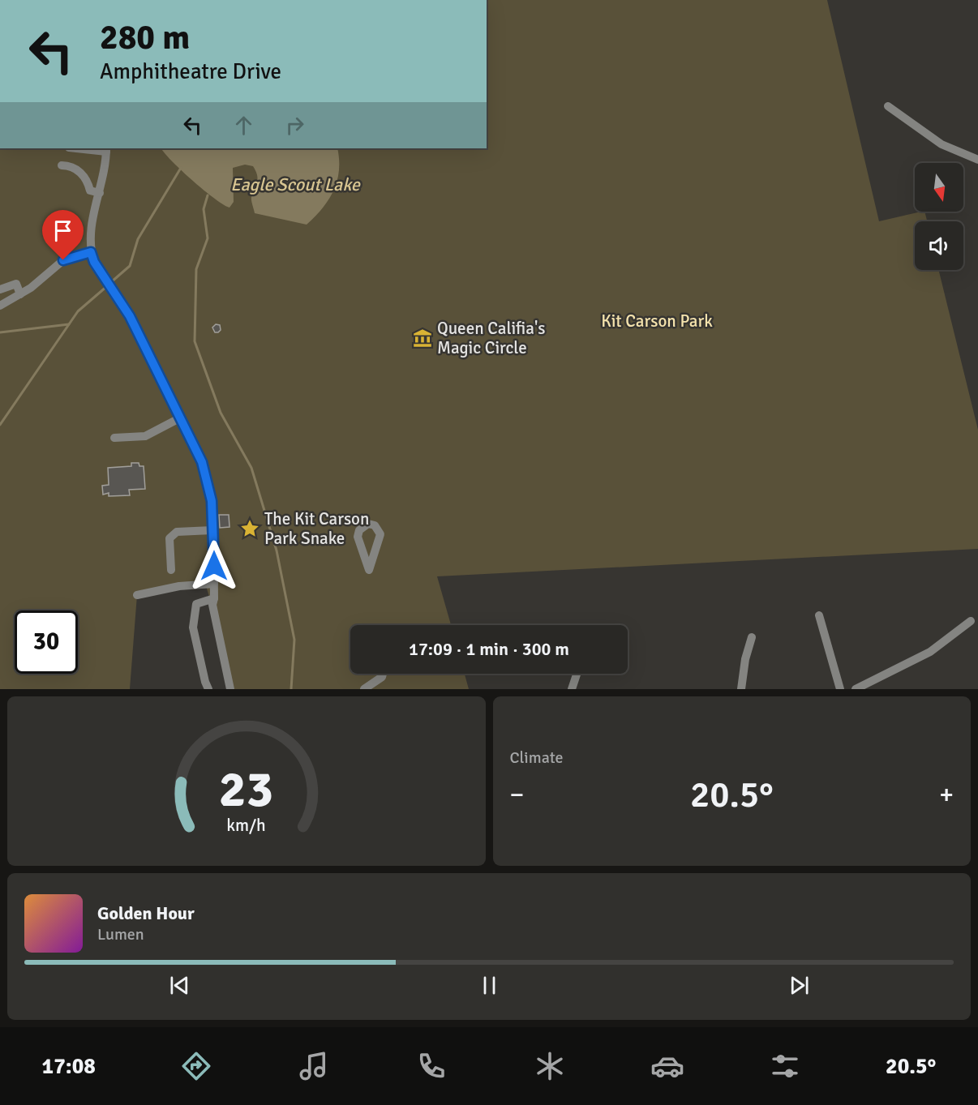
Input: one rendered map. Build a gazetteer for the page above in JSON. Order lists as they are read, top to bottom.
{
  "water": ["Eagle Scout Lake"],
  "parks": ["Kit Carson Park"],
  "places": {
    "museum": ["Queen Califia's Magic Circle"],
    "place": ["The Kit Carson Park Snake"]
  },
  "north": "bottom",
  "page": {
    "turn": ["280 m", "Amphitheatre Drive"],
    "limit": "30",
    "trip": "17:09 · 1 min · 300 m",
    "tile": "Climate",
    "heat": ["−", "20.5°", "+"],
    "song": ["Golden Hour", "Lumen"],
    "tabs": ["17:08", "20.5°"],
    "gauge": ["23", "km/h"]
  }
}
